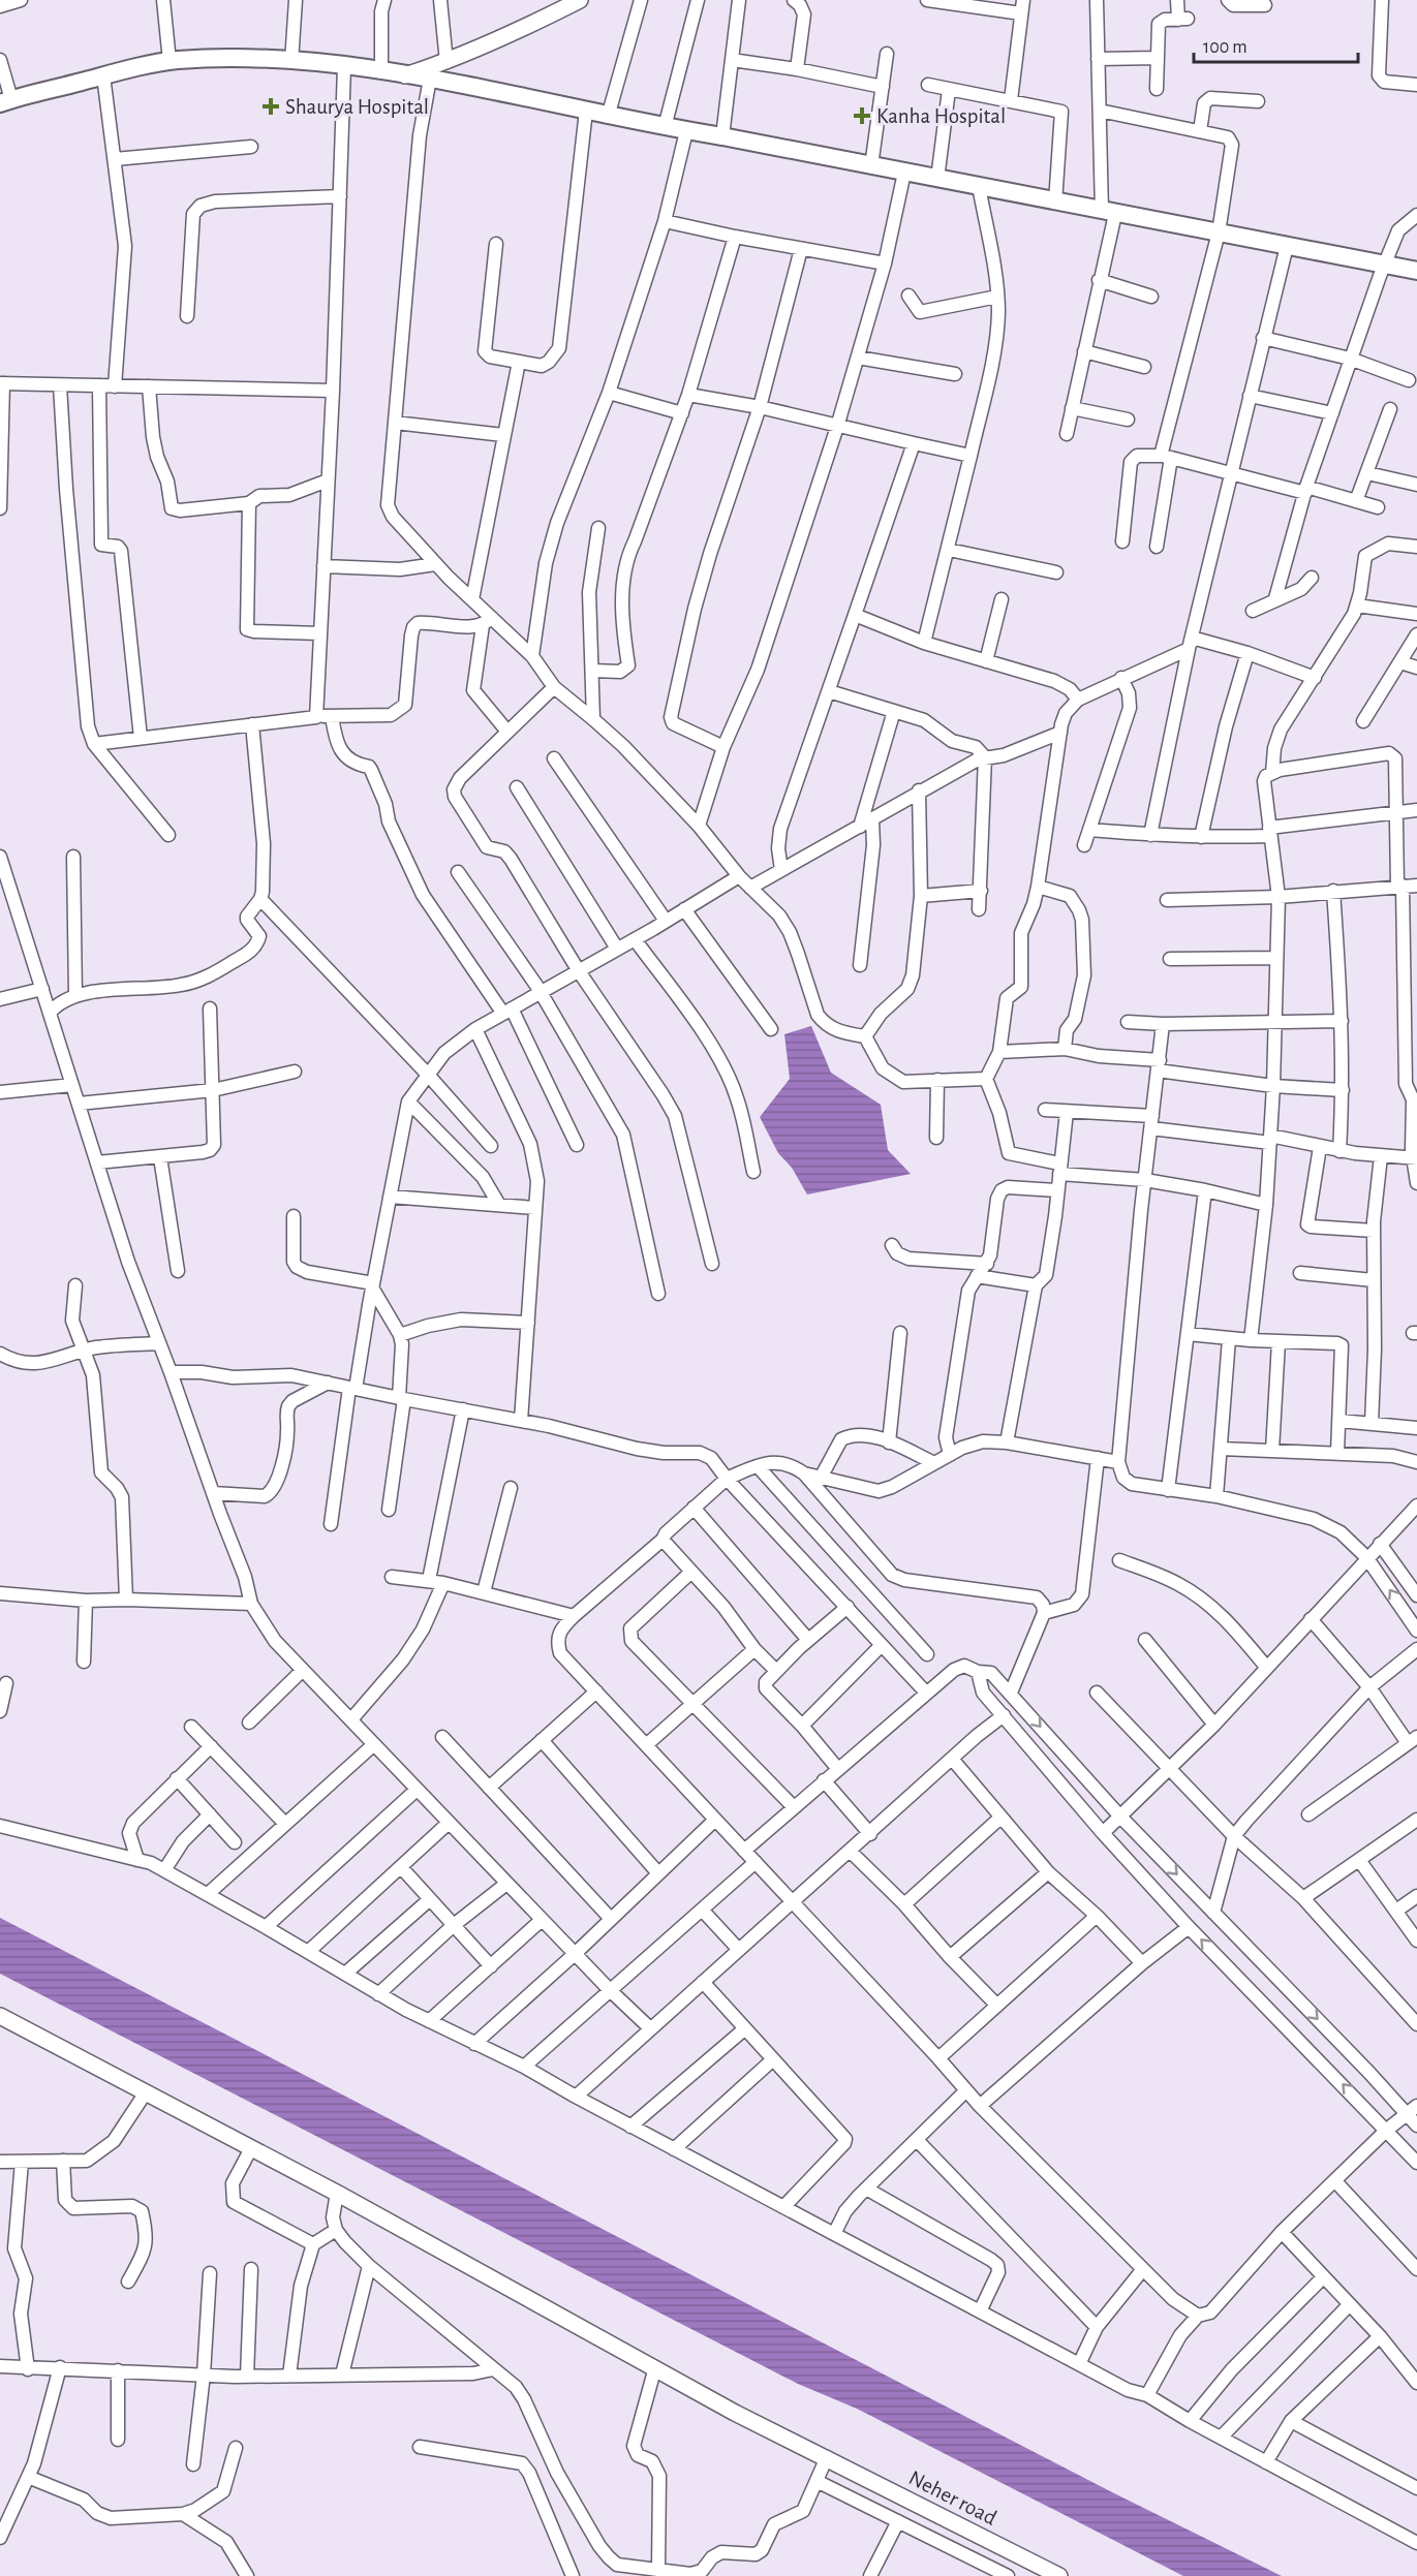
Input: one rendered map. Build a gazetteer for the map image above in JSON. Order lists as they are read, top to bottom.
{
  "streets": {
    "street": ["Neher road"]
  },
  "places": {
    "health": ["Shaurya Hospital", "Kanha Hospital"]
  },
  "scale_bar": "100 m"
}
